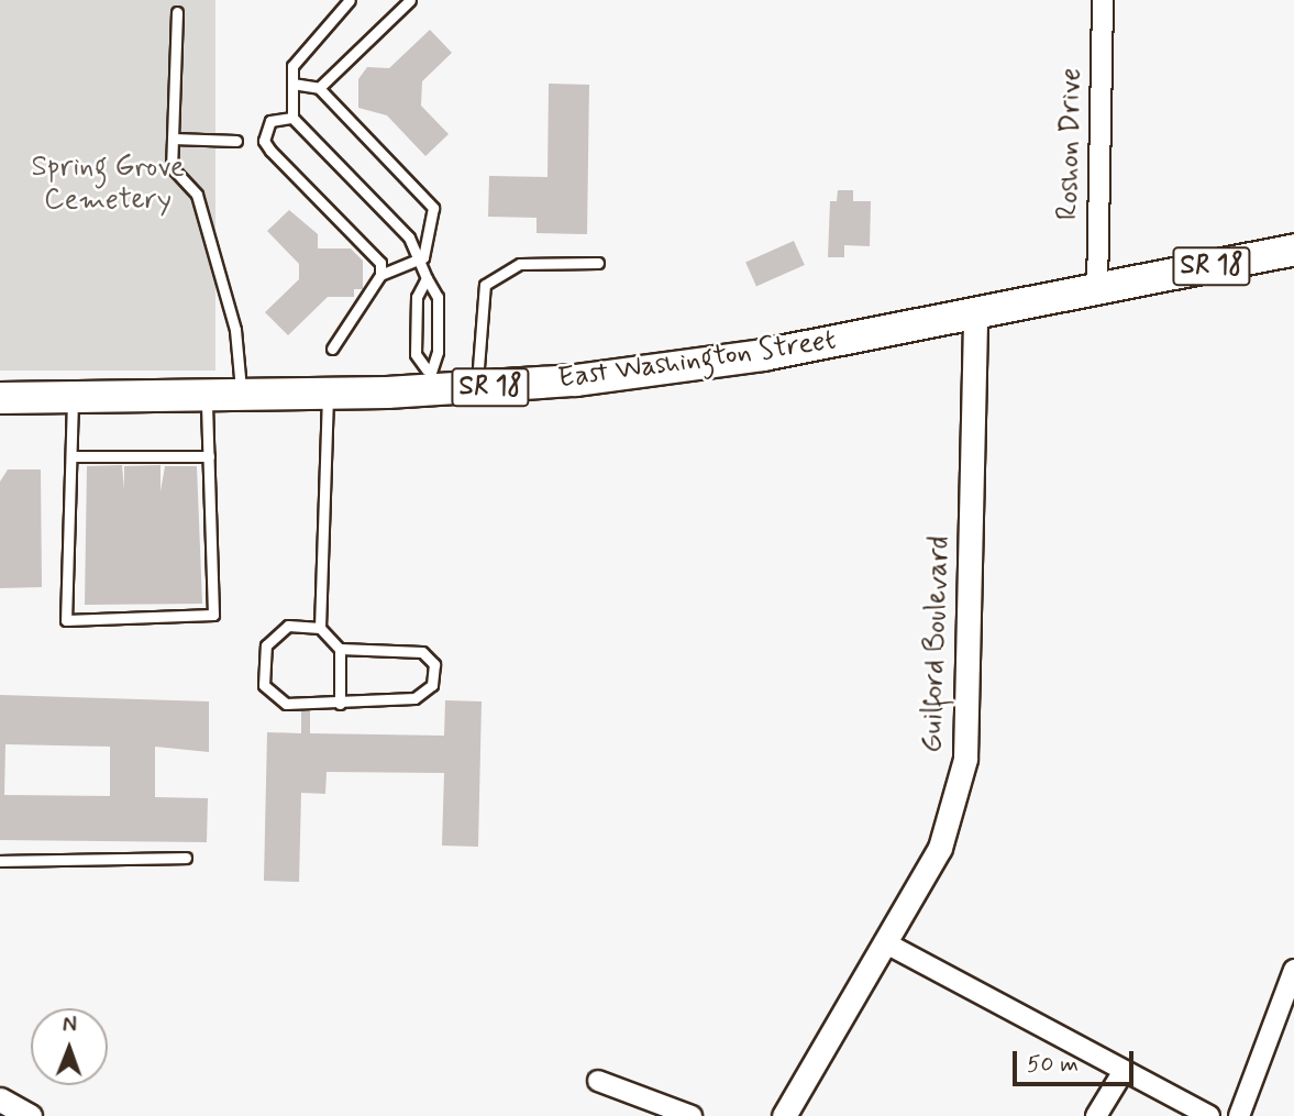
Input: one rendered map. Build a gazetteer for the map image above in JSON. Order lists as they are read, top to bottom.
{
  "streets": {
    "highway": ["SR 18", "East Washington Street"],
    "street": ["Roshon Drive", "Guilford Boulevard"]
  },
  "crossings": [
    ["Roshon Drive", "East Washington Street"],
    ["East Washington Street", "Guilford Boulevard"]
  ],
  "parks": ["Spring Grove Cemetery"],
  "scale_bar": "50 m",
  "north": "top"
}
